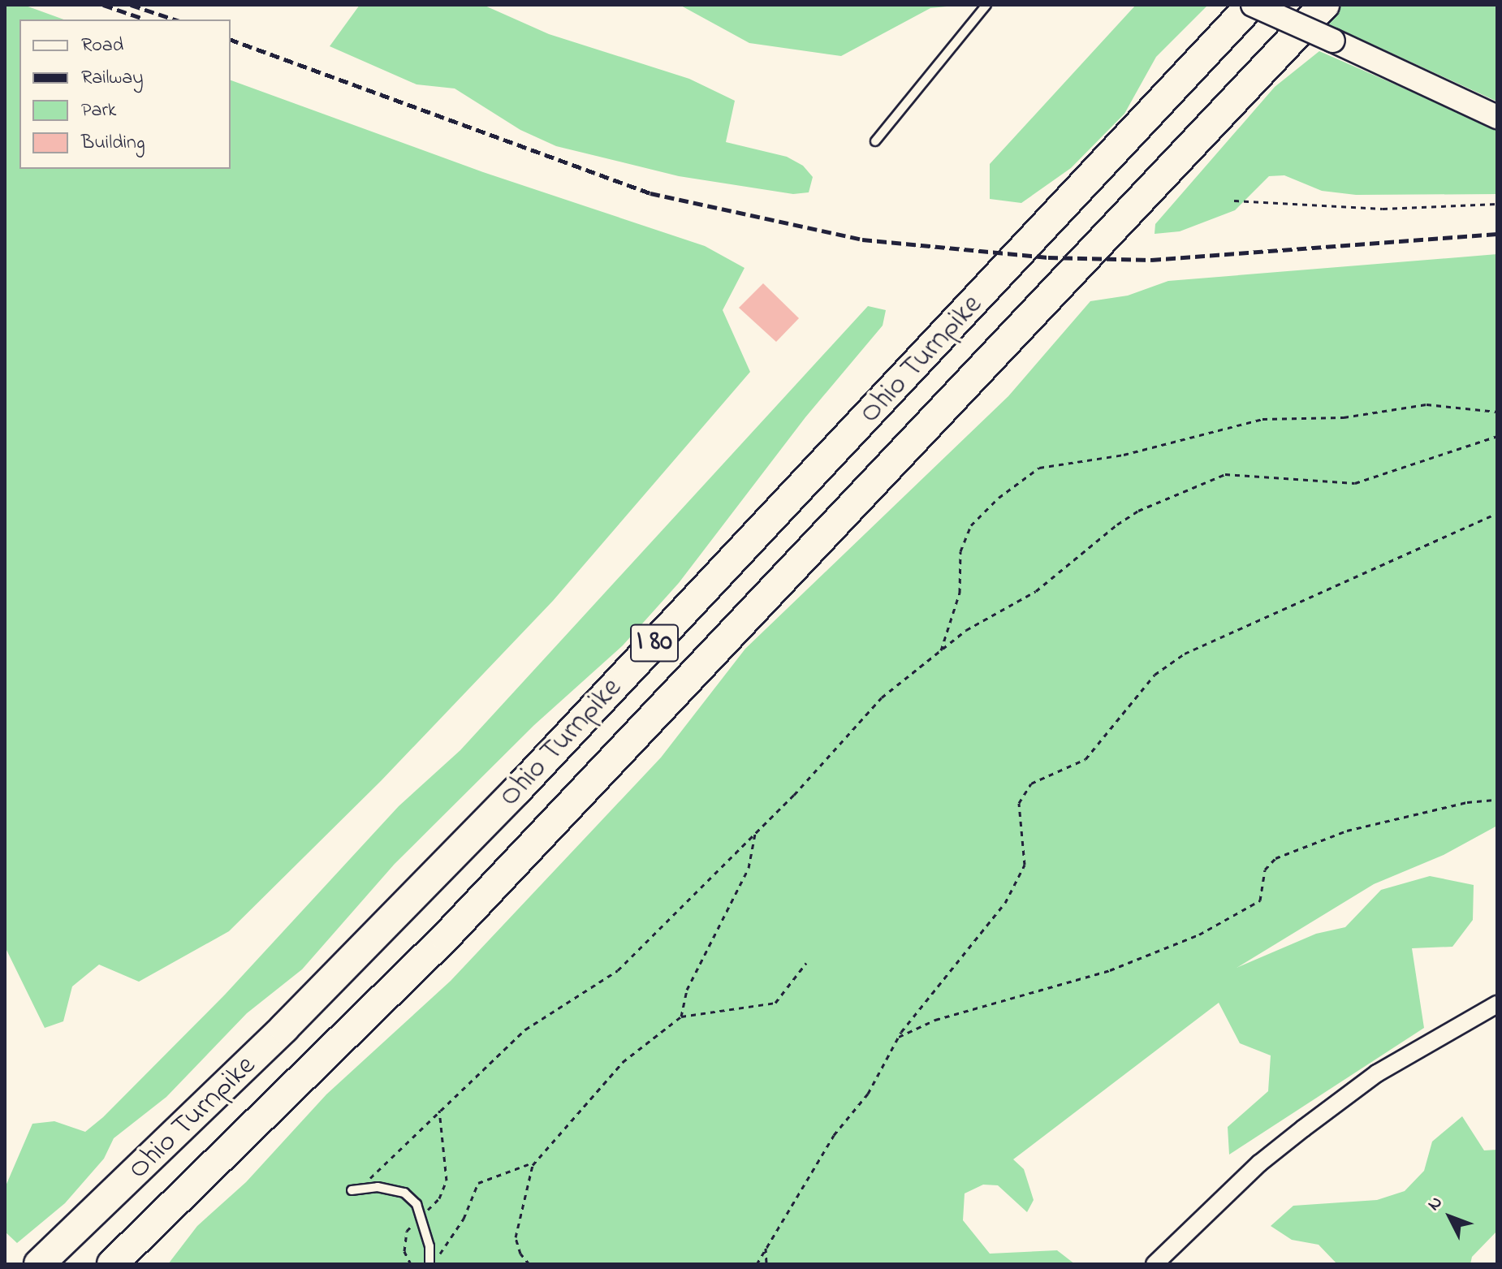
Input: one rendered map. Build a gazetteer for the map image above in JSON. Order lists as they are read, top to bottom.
{
  "streets": {
    "highway": ["Ohio Turnpike", "I 80"]
  },
  "legend": [
    "Road",
    "Railway",
    "Park",
    "Building"
  ],
  "north": "top left"
}
